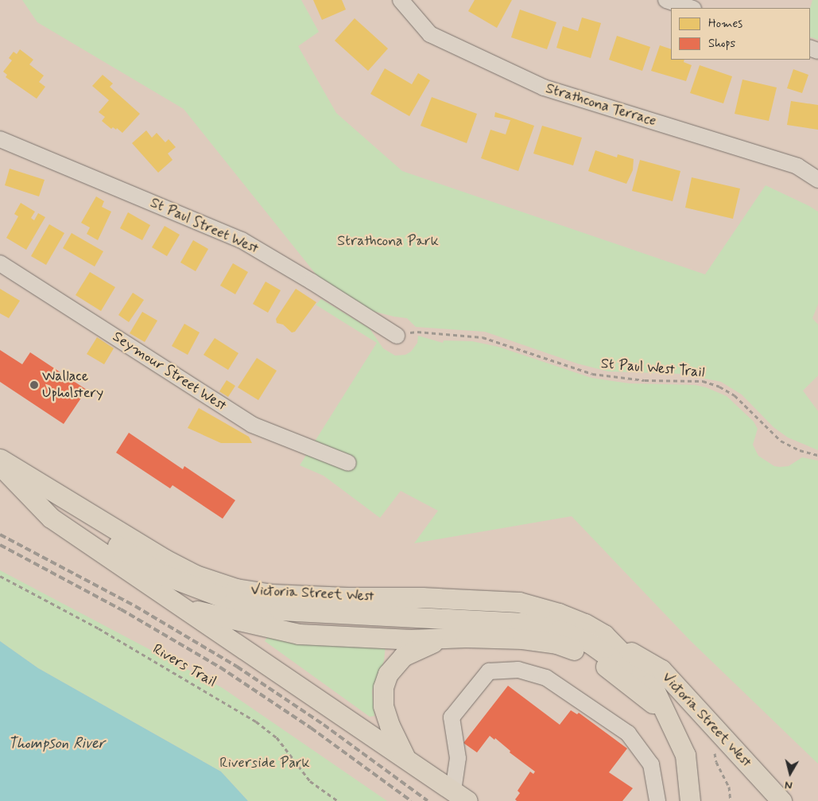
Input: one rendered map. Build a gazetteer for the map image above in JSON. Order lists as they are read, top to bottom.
{
  "streets": {
    "main road": ["Victoria Street West"],
    "street": ["Strathcona Terrace", "St Paul Street West", "Seymour Street West"],
    "path": ["St Paul West Trail", "Rivers Trail"]
  },
  "crossings": [
    ["St Paul Street West", "St Paul West Trail"]
  ],
  "water": ["Thompson River"],
  "parks": ["Strathcona Park", "Riverside Park"],
  "places": ["Wallace Upholstery"],
  "legend": ["Homes", "Shops"],
  "north": "bottom"
}
